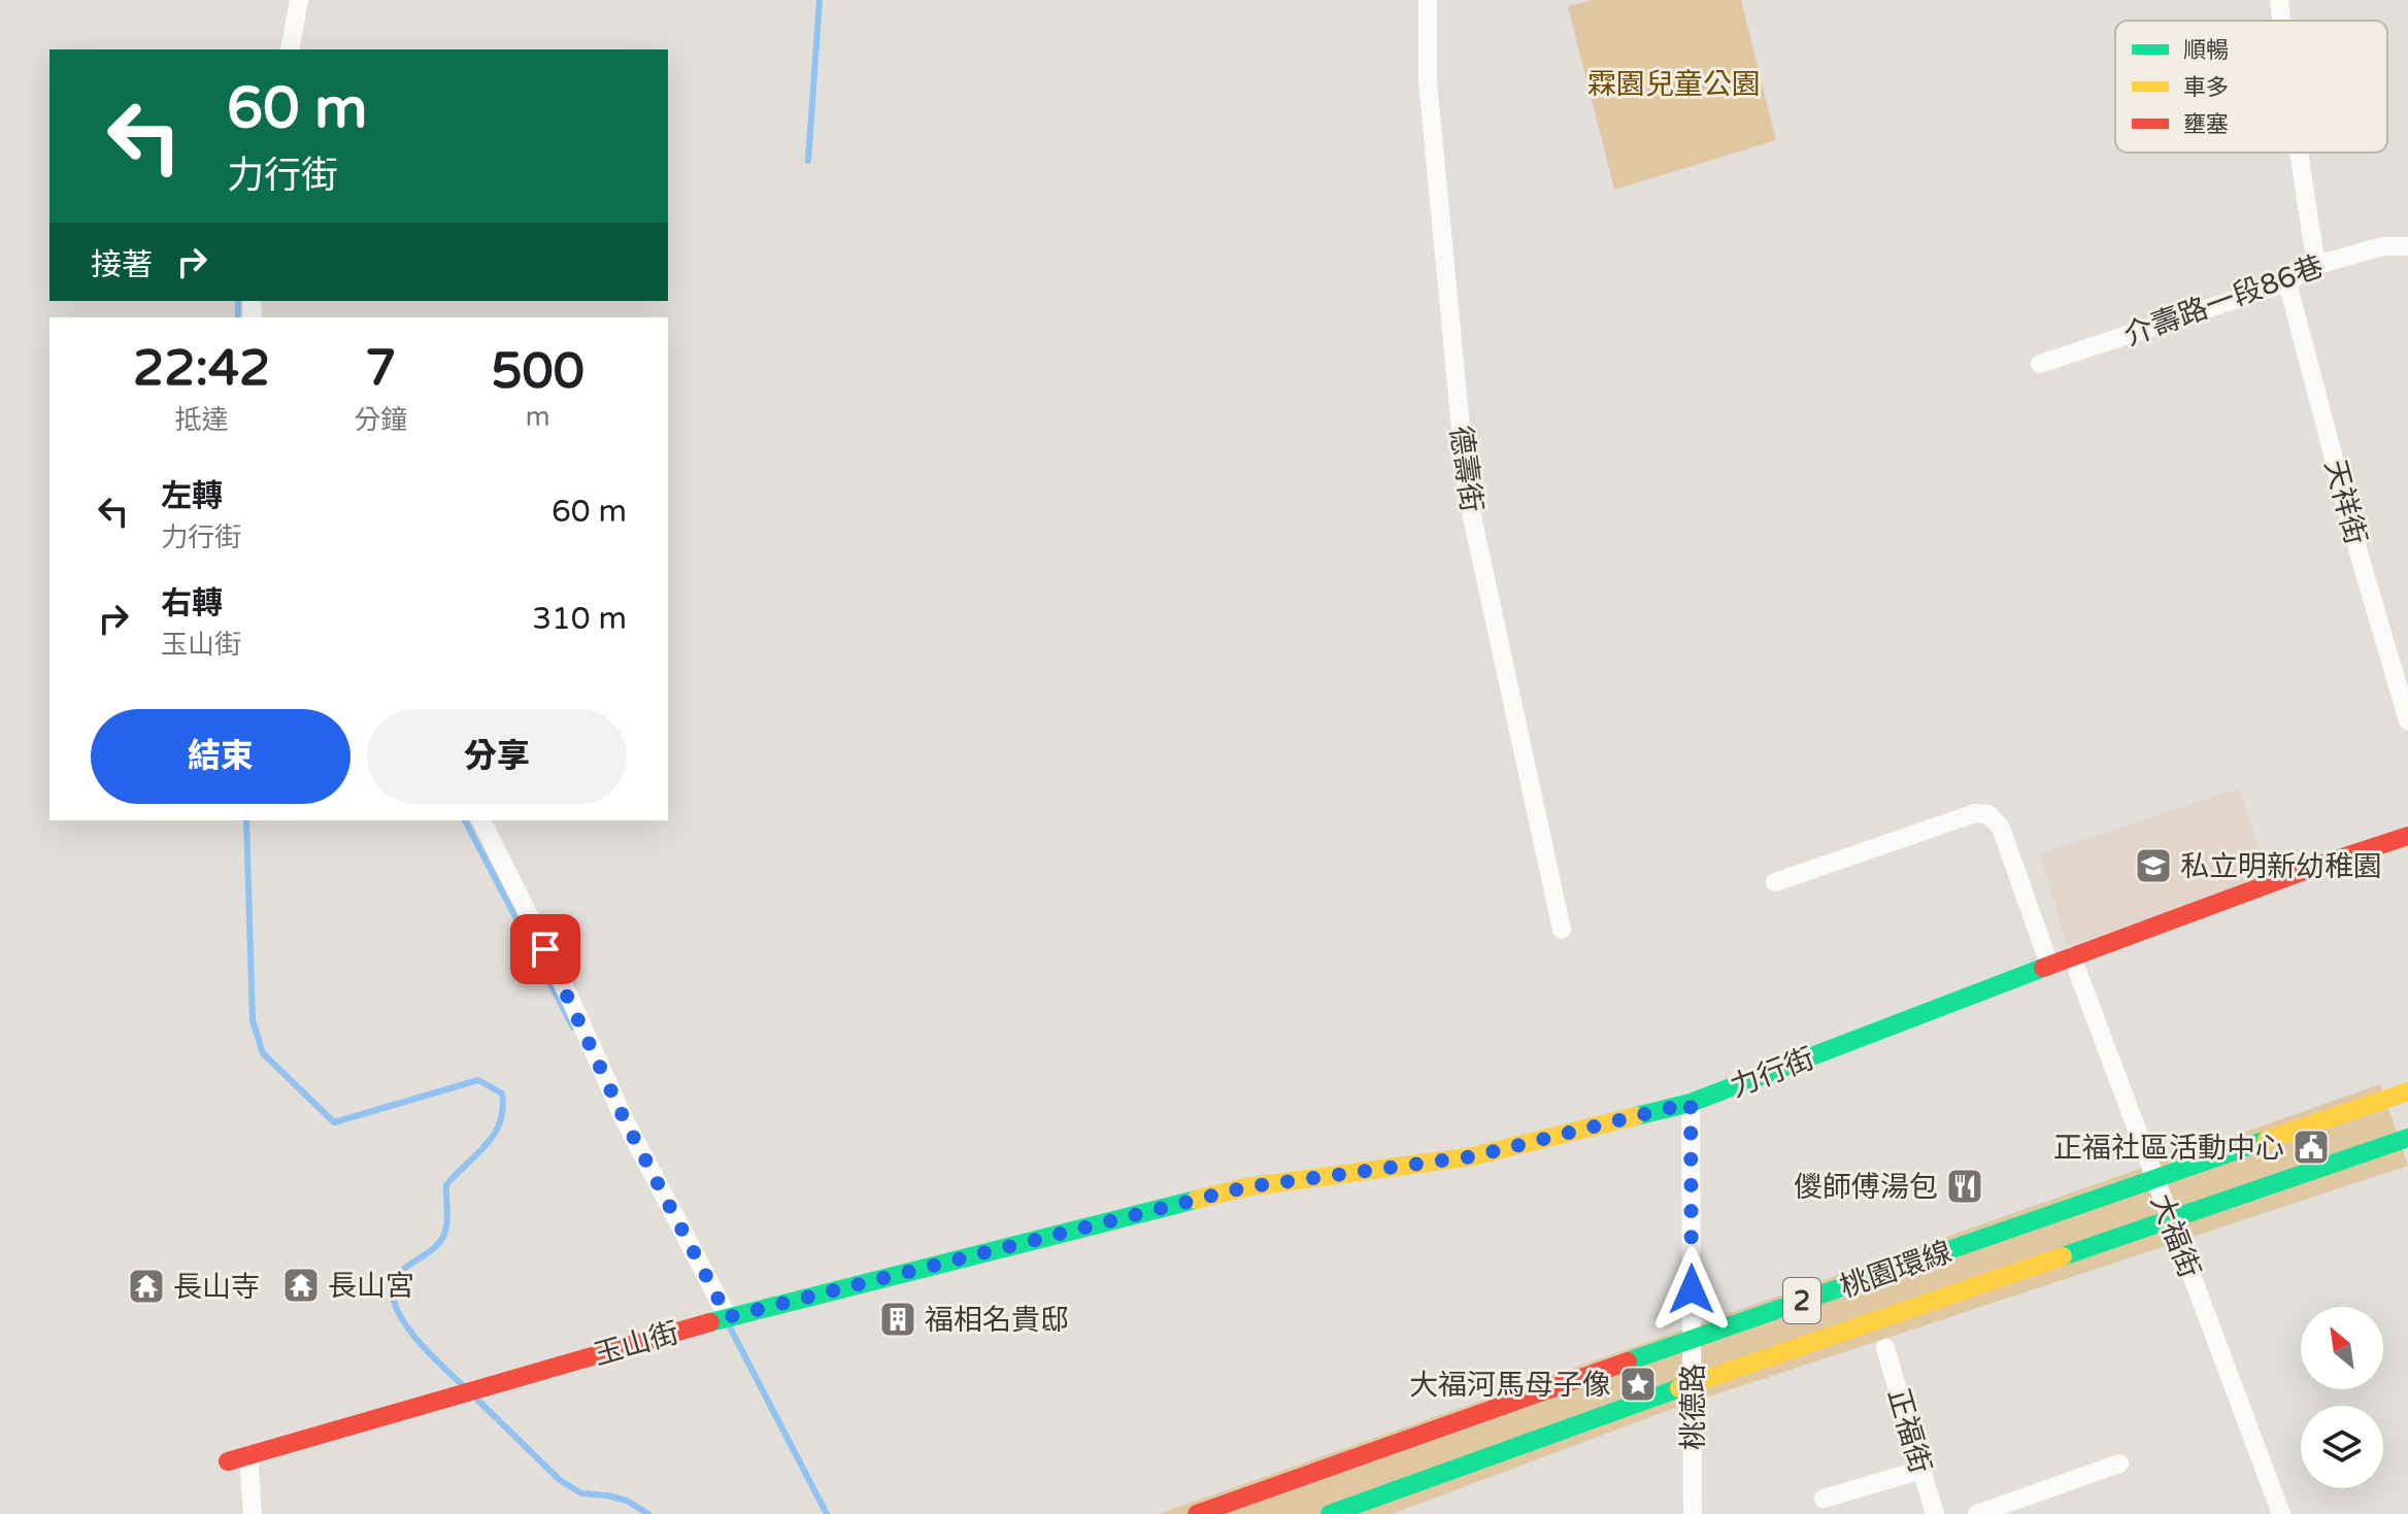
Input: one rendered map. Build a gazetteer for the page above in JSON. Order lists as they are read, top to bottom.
{
  "streets": {
    "main road": [
      "力行街",
      "桃園環線",
      "2",
      "玉山街"
    ],
    "street": [
      "介壽路一段86巷",
      "德壽街",
      "天祥街",
      "大福街",
      "桃德路",
      "正福街"
    ]
  },
  "crossings": [
    ["介壽路一段86巷", "天祥街"],
    ["力行街", "大福街"],
    ["力行街", "玉山街"],
    ["力行街", "桃德路"]
  ],
  "parks": ["霖園兒童公園"],
  "places": {
    "school or university": ["私立明新幼稚園"],
    "public building": ["正福社區活動中心"],
    "restaurant": ["儍師傅湯包"],
    "temple": ["長山宮", "長山寺"],
    "building": ["福相名貴邸"],
    "place": ["大福河馬母子像"]
  },
  "legend": ["順暢", "車多", "壅塞"],
  "north": "top left",
  "page": {
    "turn": ["60 m", "力行街"],
    "then": "接著",
    "eta": [
      "22:42",
      "抵達",
      "7",
      "分鐘",
      "500",
      "m"
    ],
    "list": [
      {
        "name": "左轉",
        "note": "力行街",
        "value": "60 m"
      },
      {
        "name": "右轉",
        "note": "玉山街",
        "value": "310 m"
      }
    ],
    "buttons": ["結束", "分享"]
  }
}
